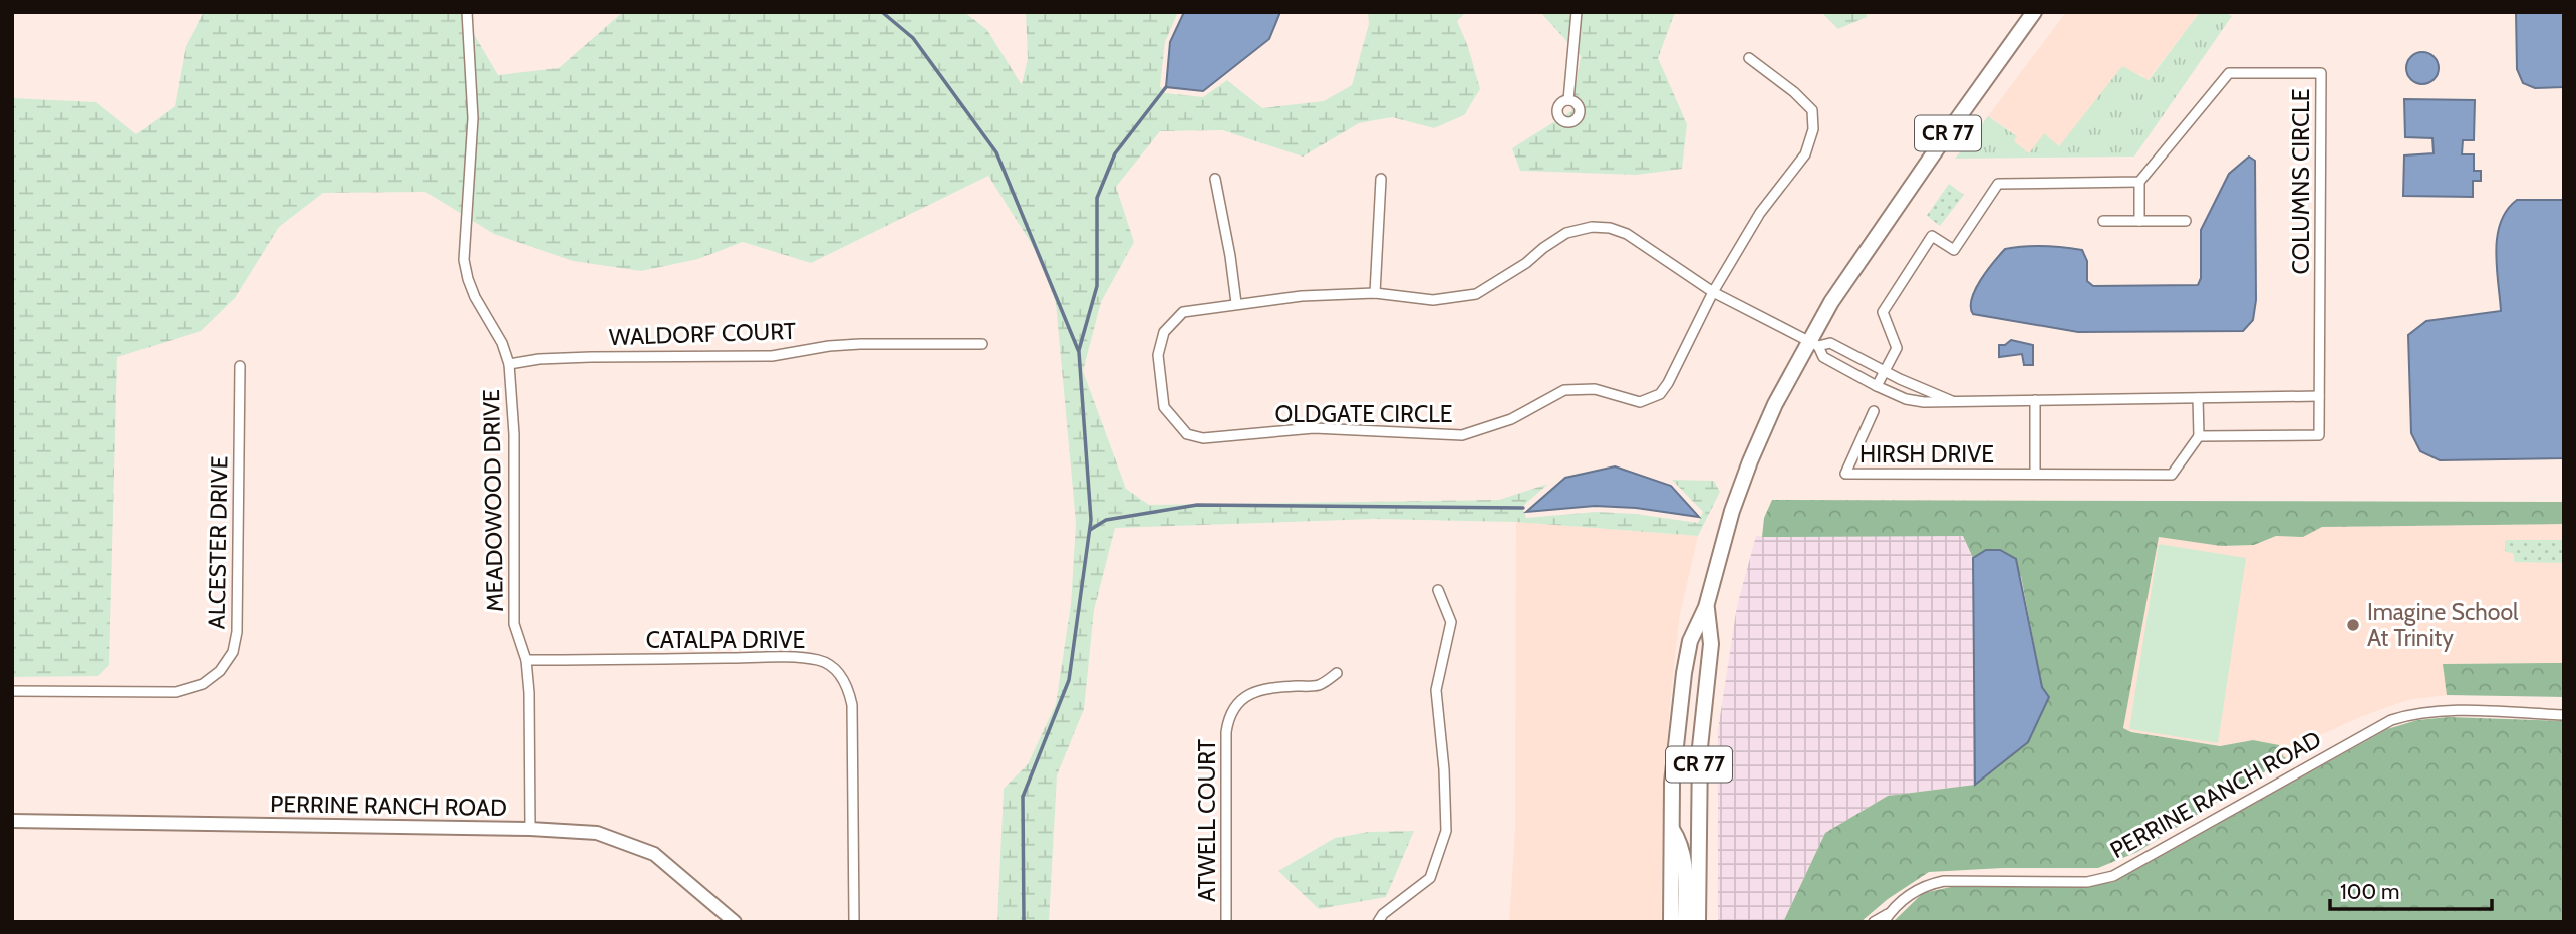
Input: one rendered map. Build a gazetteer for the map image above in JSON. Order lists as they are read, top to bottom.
{
  "streets": {
    "main road": ["CR 77"],
    "street": [
      "COLUMNS CIRCLE",
      "WALDORF COURT",
      "OLDGATE CIRCLE",
      "HIRSH DRIVE",
      "MEADOWOOD DRIVE",
      "ALCESTER DRIVE",
      "CATALPA DRIVE",
      "PERRINE RANCH ROAD",
      "ATWELL COURT"
    ]
  },
  "crossings": [
    ["CR 77", "OLDGATE CIRCLE"],
    ["COLUMNS CIRCLE", "HIRSH DRIVE"],
    ["WALDORF COURT", "MEADOWOOD DRIVE"],
    ["MEADOWOOD DRIVE", "CATALPA DRIVE"],
    ["MEADOWOOD DRIVE", "PERRINE RANCH ROAD"]
  ],
  "places": ["Imagine School At Trinity"],
  "scale_bar": "100 m"
}
